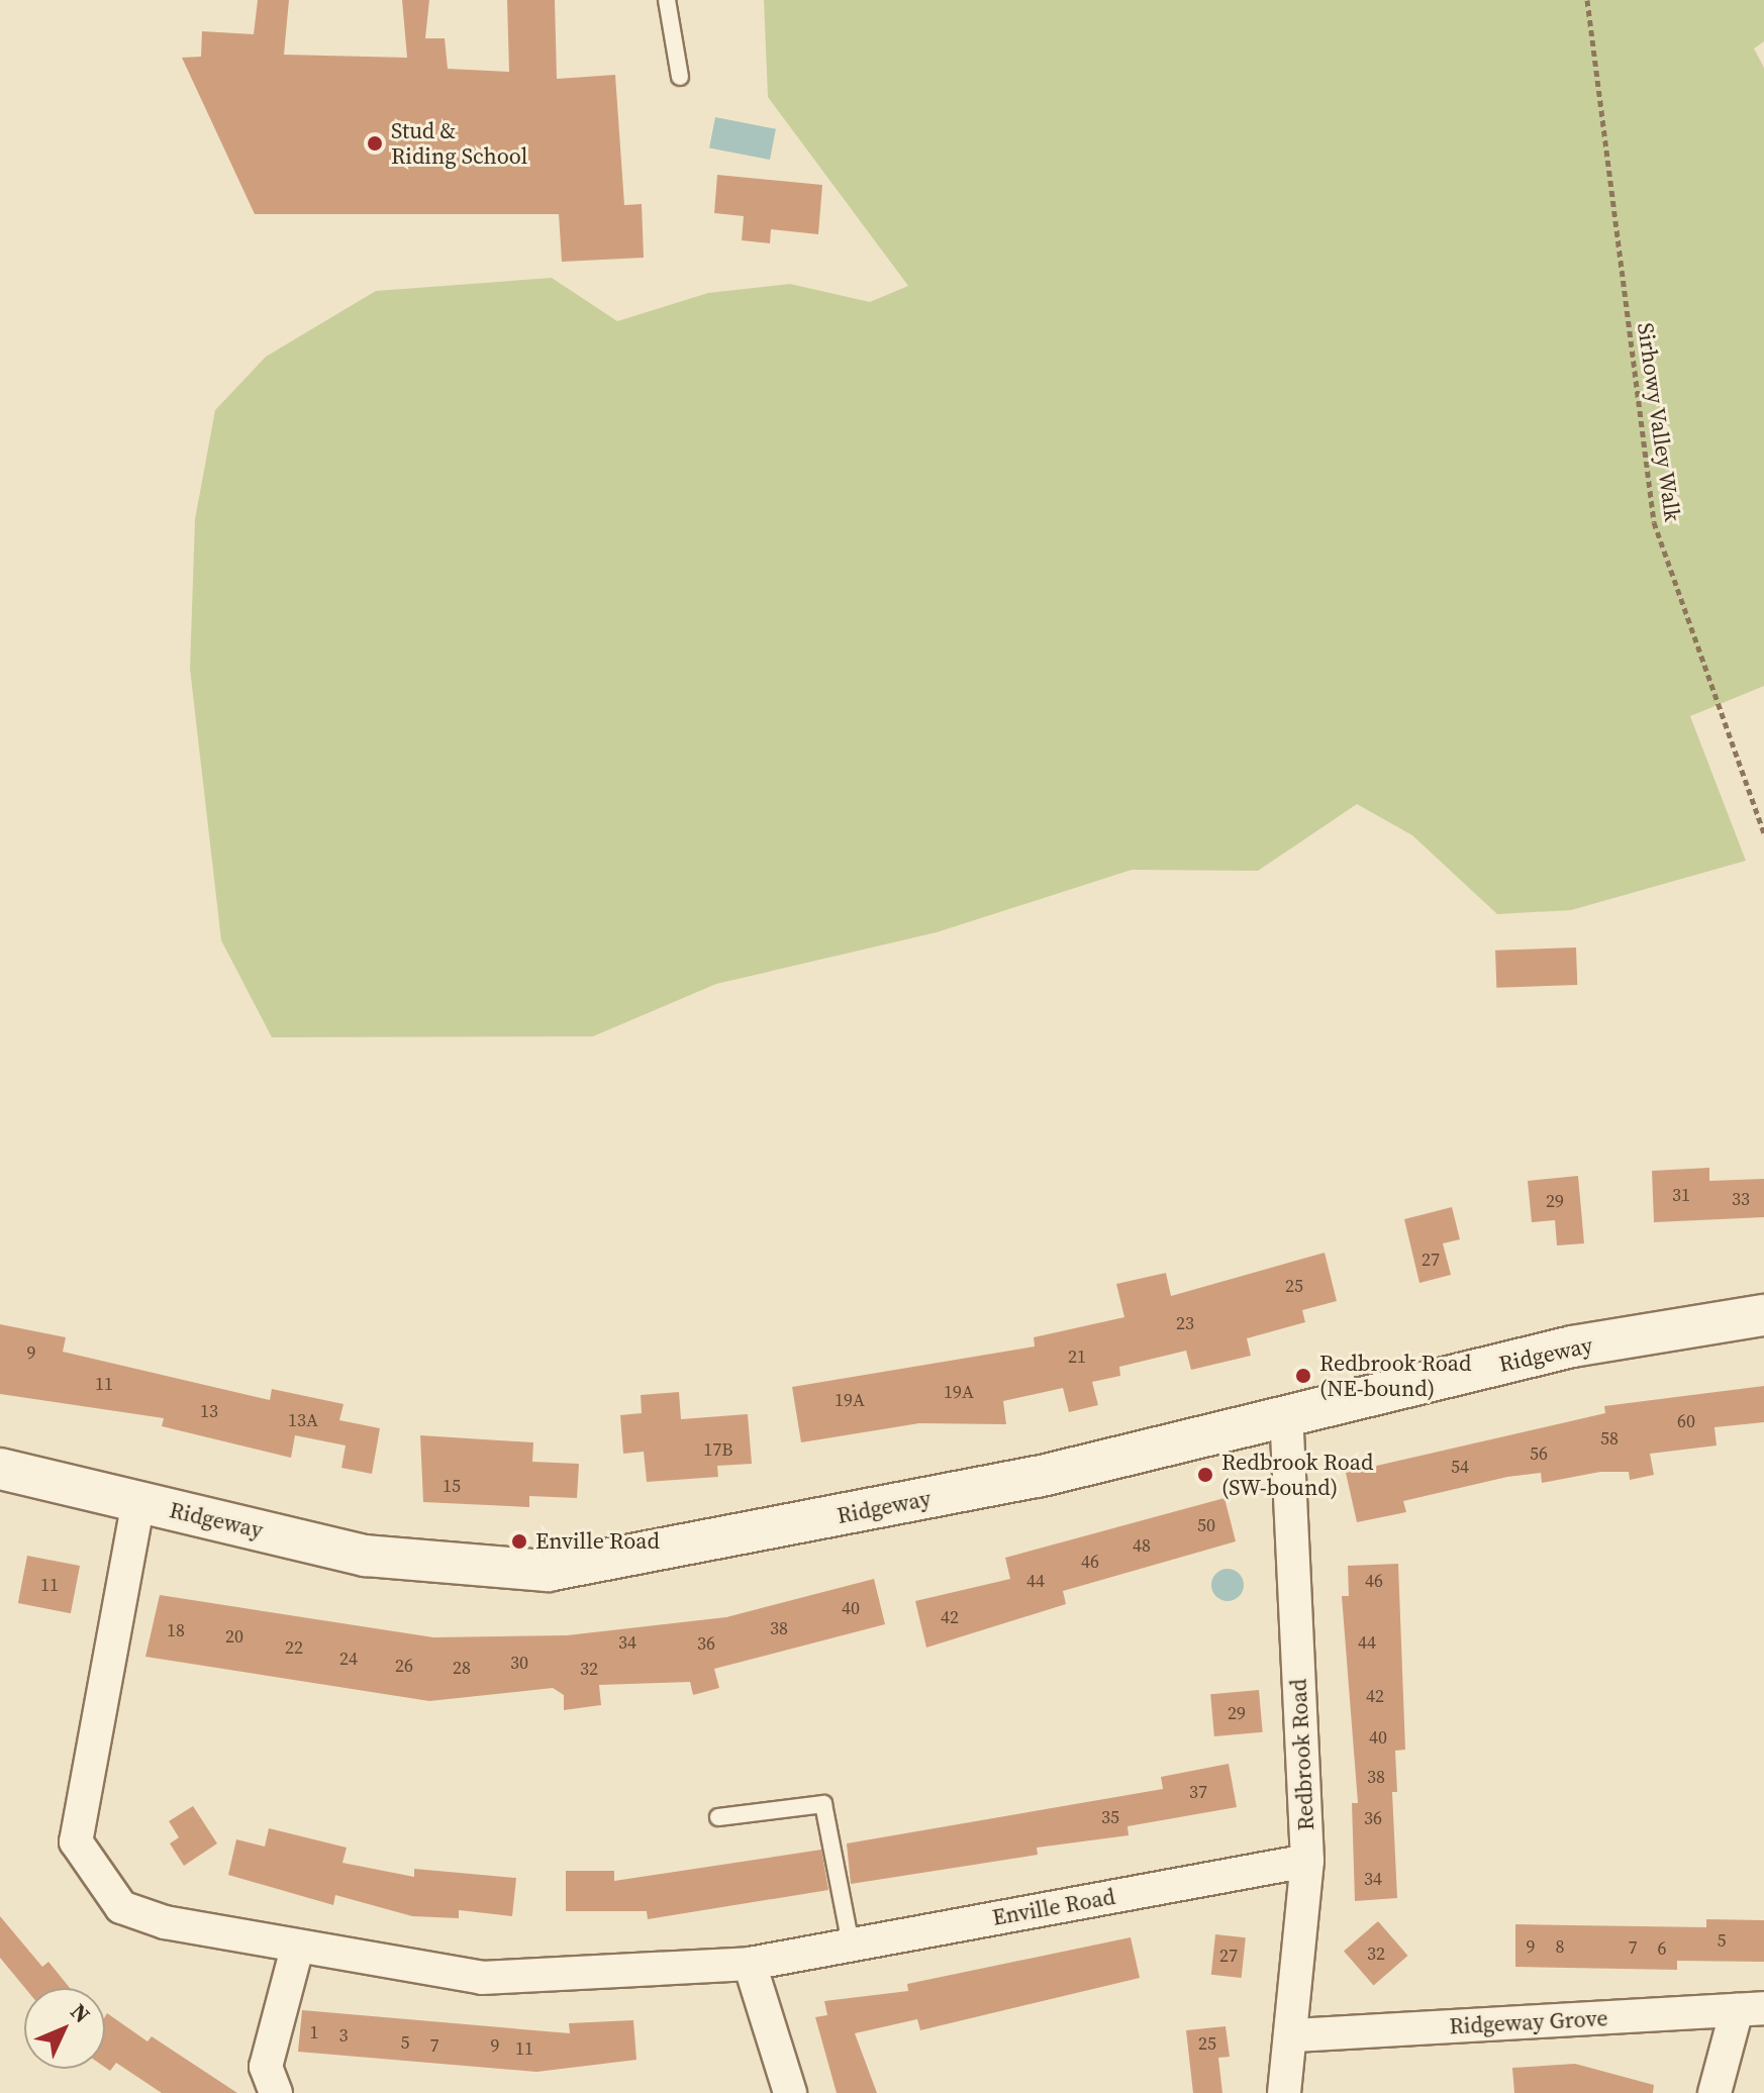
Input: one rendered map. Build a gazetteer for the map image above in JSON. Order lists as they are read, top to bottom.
{
  "streets": {
    "street": [
      "Ridgeway",
      "Redbrook Road",
      "Enville Road",
      "Ridgeway Grove"
    ],
    "path": ["Sirhowy Valley Walk"]
  },
  "crossings": [
    ["Ridgeway", "Redbrook Road"],
    ["Ridgeway", "Enville Road"],
    ["Redbrook Road", "Enville Road"],
    ["Redbrook Road", "Ridgeway Grove"]
  ],
  "places": [
    "Stud & Riding School",
    "Redbrook Road (NE-bound)",
    "Redbrook Road (SW-bound)",
    "Enville Road"
  ],
  "house_numbers": [
    "31",
    "33",
    "29",
    "27",
    "25",
    "23",
    "9",
    "21",
    "11",
    "19A",
    "19A",
    "13",
    "13A",
    "60",
    "58",
    "17B",
    "56",
    "54",
    "15",
    "50",
    "48",
    "46",
    "44",
    "46",
    "11",
    "40",
    "42",
    "38",
    "18",
    "20",
    "34",
    "44",
    "36",
    "22",
    "24",
    "30",
    "26",
    "28",
    "32",
    "42",
    "29",
    "40",
    "38",
    "37",
    "35",
    "36",
    "34",
    "5",
    "9",
    "8",
    "7",
    "6",
    "32",
    "27",
    "1",
    "3",
    "5",
    "25",
    "7",
    "9",
    "11"
  ],
  "north": "top right"
}
